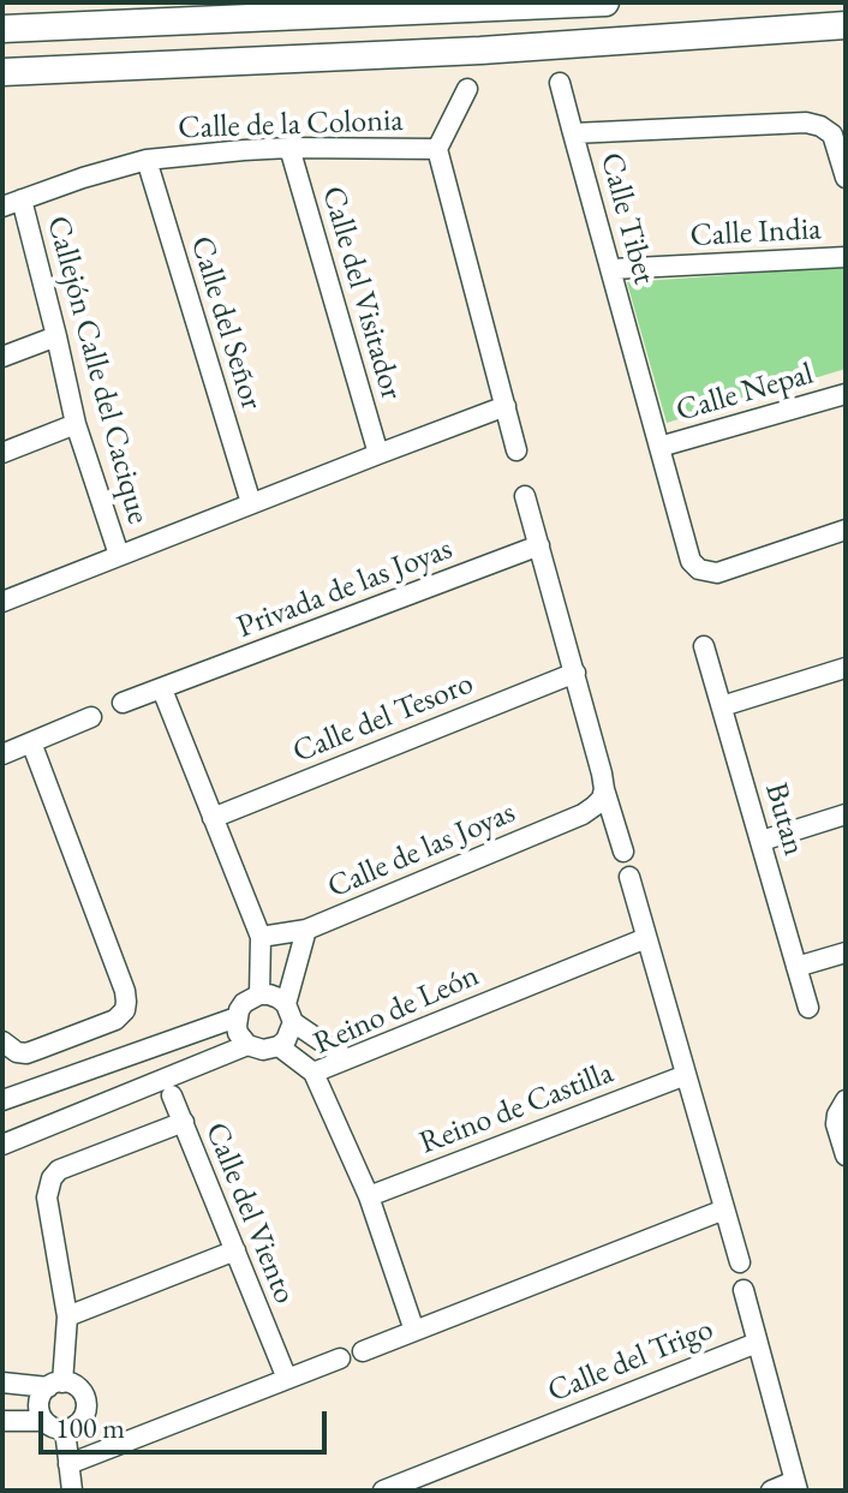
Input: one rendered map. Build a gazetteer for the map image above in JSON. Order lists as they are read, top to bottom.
{
  "streets": {
    "street": [
      "Calle de la Colonia",
      "Calle Tibet",
      "Calle India",
      "Calle del Visitador",
      "Calle del Señor",
      "Callejón Calle del Cacique",
      "Calle Nepal",
      "Privada de las Joyas",
      "Calle del Tesoro",
      "Butan",
      "Calle de las Joyas",
      "Reino de León",
      "Reino de Castilla",
      "Calle del Viento",
      "Calle del Trigo"
    ]
  },
  "crossings": [
    ["Calle de la Colonia", "Calle del Visitador"],
    ["Calle de la Colonia", "Calle del Señor"],
    ["Calle de la Colonia", "Callejón Calle del Cacique"],
    ["Calle Tibet", "Calle India"],
    ["Calle Tibet", "Calle Nepal"],
    ["Reino de León", "Reino de Castilla"]
  ],
  "scale_bar": "100 m"
}
